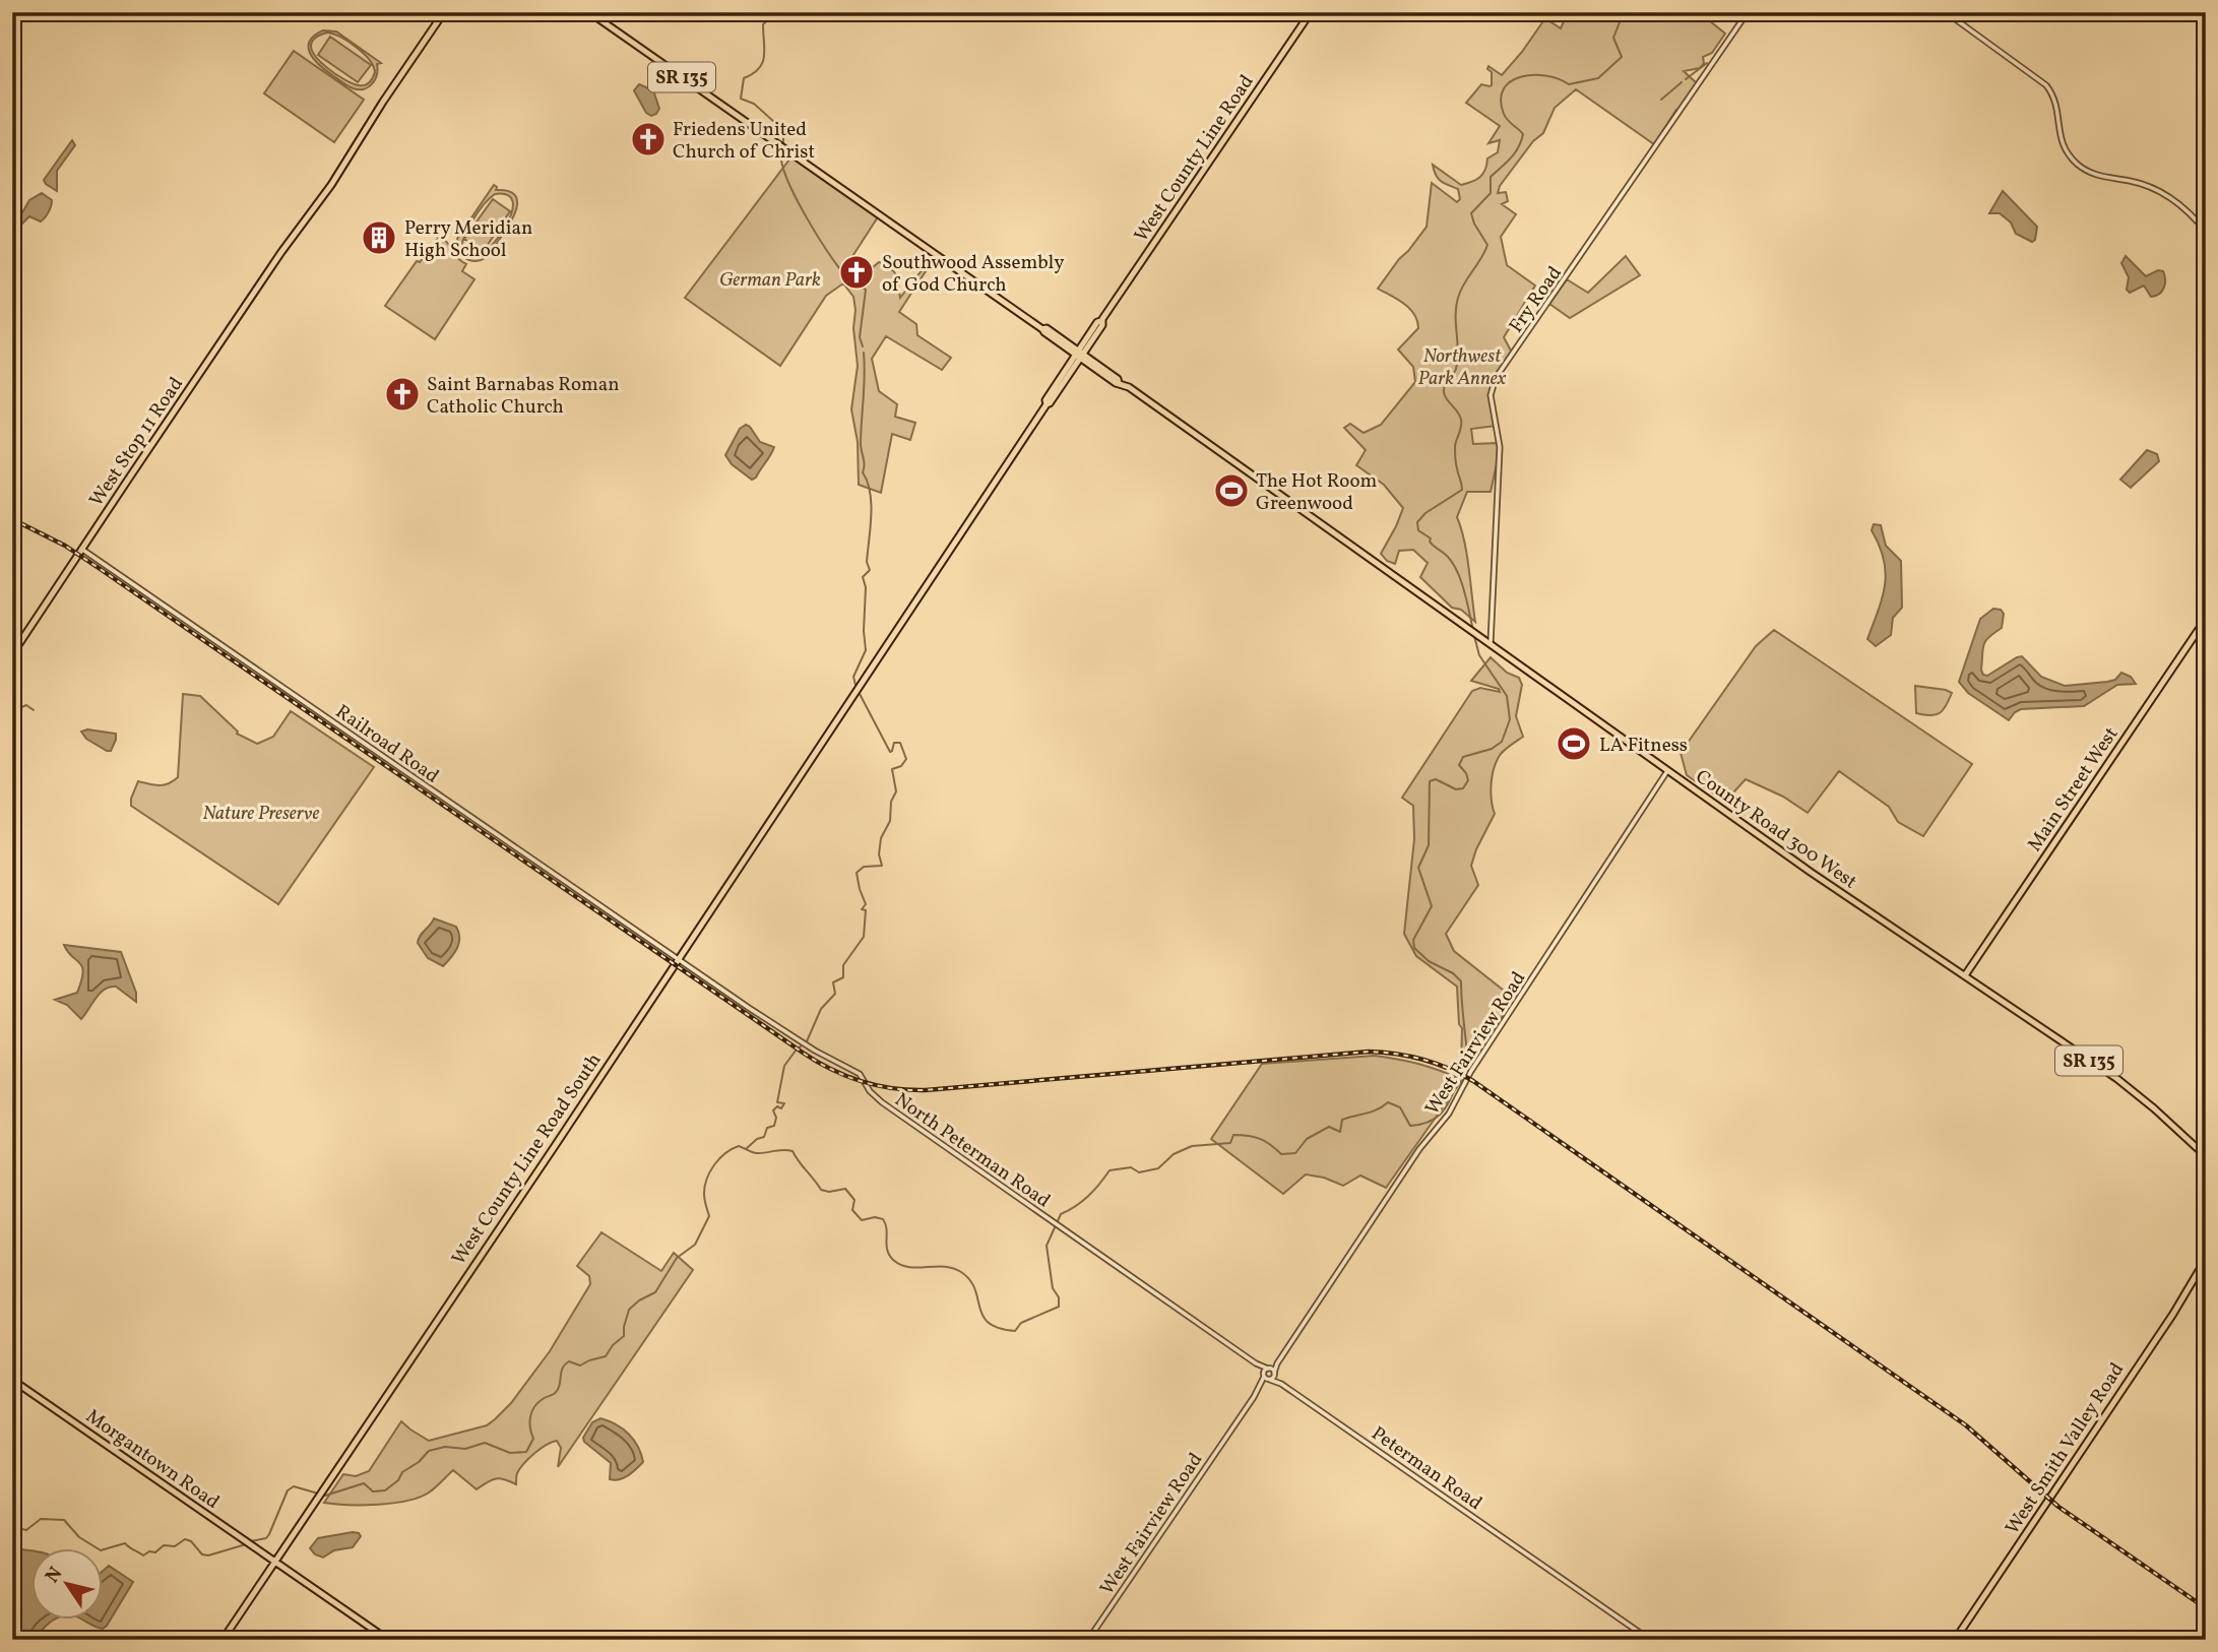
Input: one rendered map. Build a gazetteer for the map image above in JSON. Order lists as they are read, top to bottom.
{
  "streets": {
    "main road": [
      "SR 135",
      "West County Line Road",
      "West Stop 11 Road",
      "Main Street West",
      "County Road 300 West",
      "West County Line Road South",
      "West Smith Valley Road",
      "Morgantown Road"
    ],
    "street": [
      "Fry Road",
      "Railroad Road",
      "West Fairview Road",
      "North Peterman Road",
      "Peterman Road"
    ]
  },
  "crossings": [
    ["SR 135", "West County Line Road"],
    ["SR 135", "County Road 300 West"],
    ["West County Line Road", "County Road 300 West"],
    ["West County Line Road", "West County Line Road South"],
    ["Fry Road", "County Road 300 West"],
    ["West Stop 11 Road", "Railroad Road"],
    ["Railroad Road", "North Peterman Road"],
    ["Railroad Road", "West County Line Road South"],
    ["Main Street West", "County Road 300 West"],
    ["County Road 300 West", "West Fairview Road"],
    ["West Fairview Road", "North Peterman Road"],
    ["West Fairview Road", "Peterman Road"],
    ["North Peterman Road", "West County Line Road South"],
    ["North Peterman Road", "Peterman Road"],
    ["West County Line Road South", "Morgantown Road"]
  ],
  "parks": ["German Park", "Northwest Park Annex", "Nature Preserve"],
  "places": {
    "church": ["Friedens United Church of Christ", "Southwood Assembly of God Church", "Saint Barnabas Roman Catholic Church"],
    "building": ["Perry Meridian High School"],
    "sports": ["The Hot Room Greenwood", "LA Fitness"]
  },
  "north": "top left"
}
